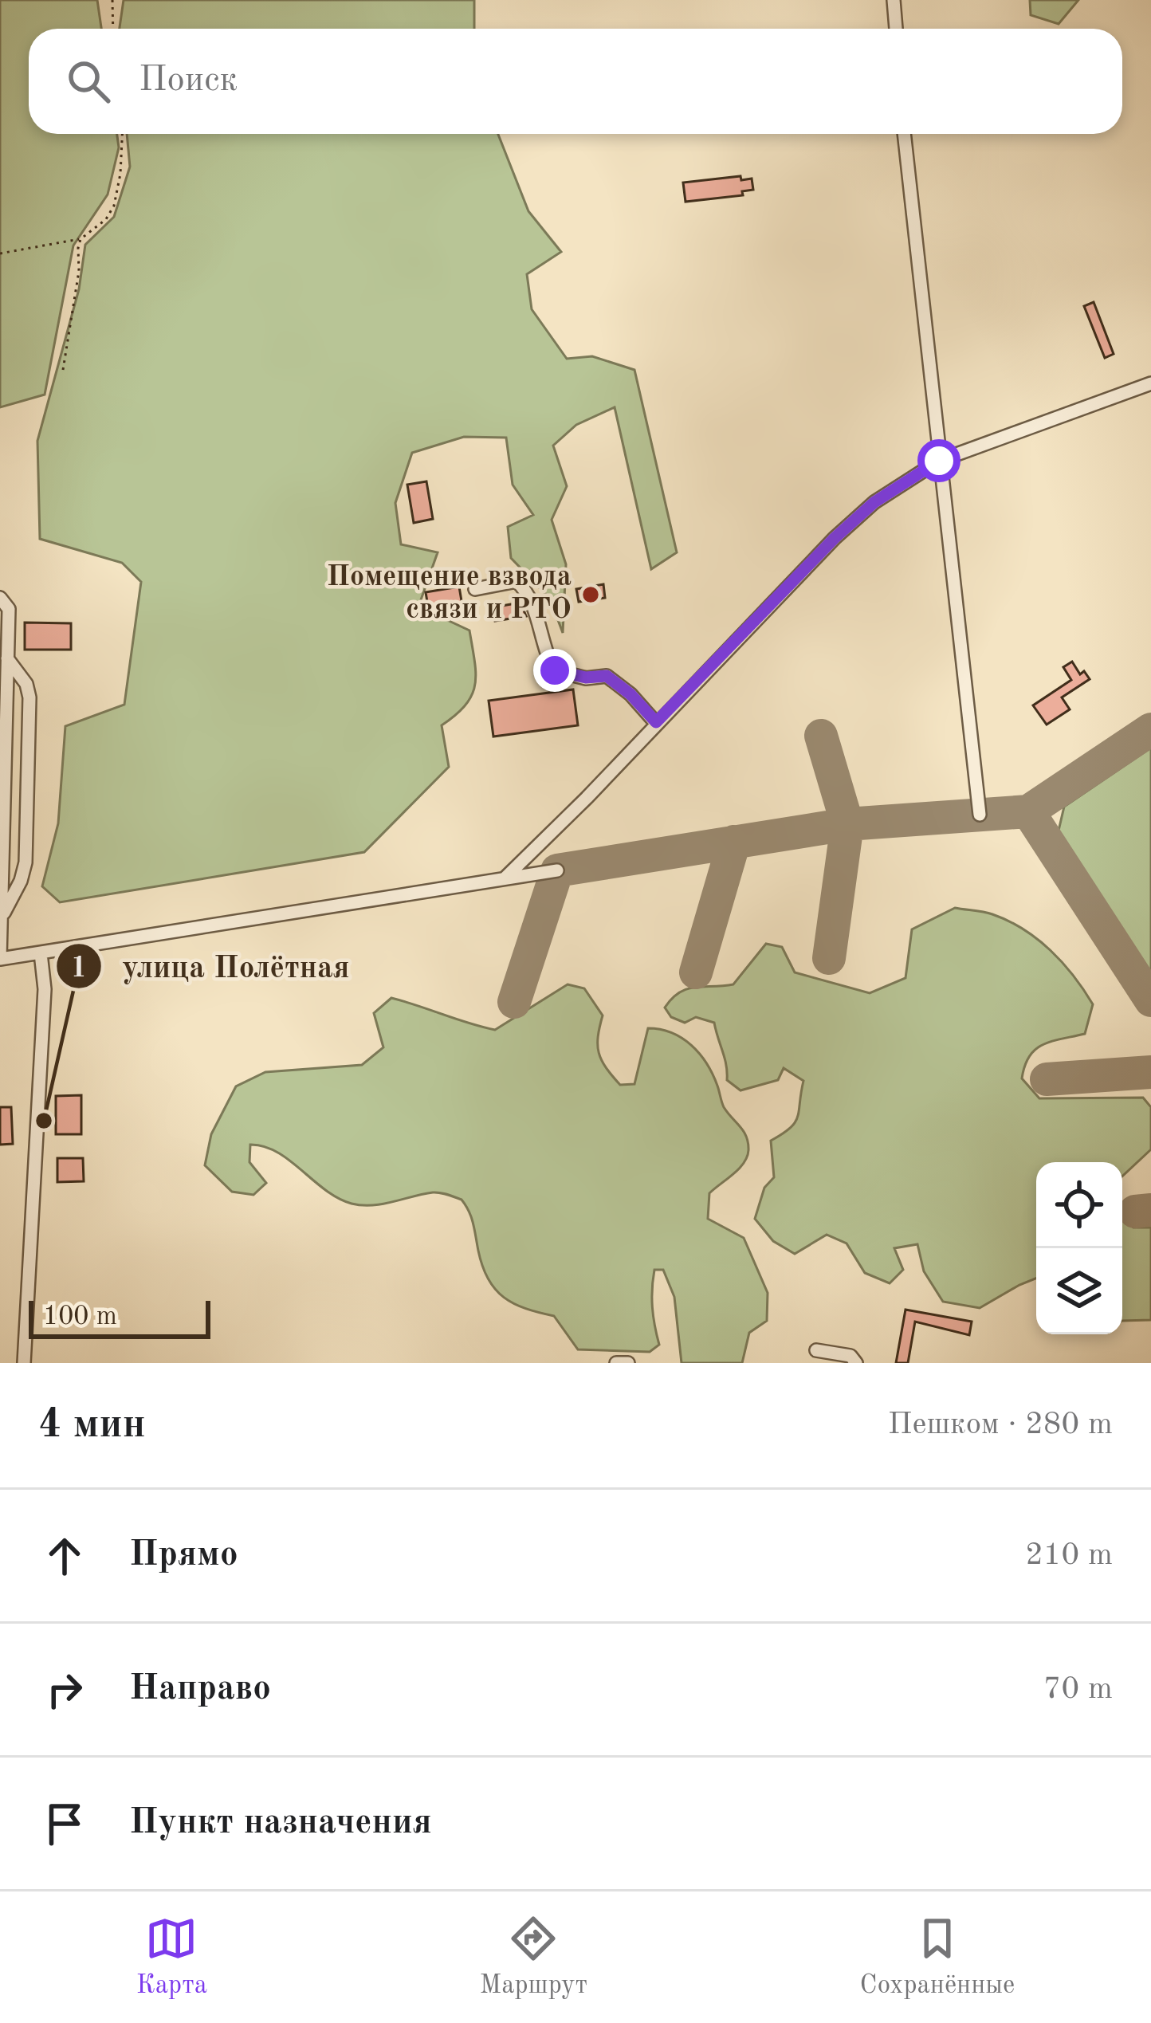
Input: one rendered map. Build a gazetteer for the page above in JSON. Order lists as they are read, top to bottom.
{
  "places": ["Помещение взвода связи и РТО", "улица Полётная"],
  "scale_bar": "100 m",
  "page": {
    "search": "Поиск",
    "scale": "100 m",
    "heading": ["4 мин", "Пешком · 280 m"],
    "list": [
      ["Прямо", "210 m"],
      ["Направо", "70 m"],
      "Пункт назначения"
    ],
    "nav": ["Карта", "Маршрут", "Сохранённые"]
  }
}
